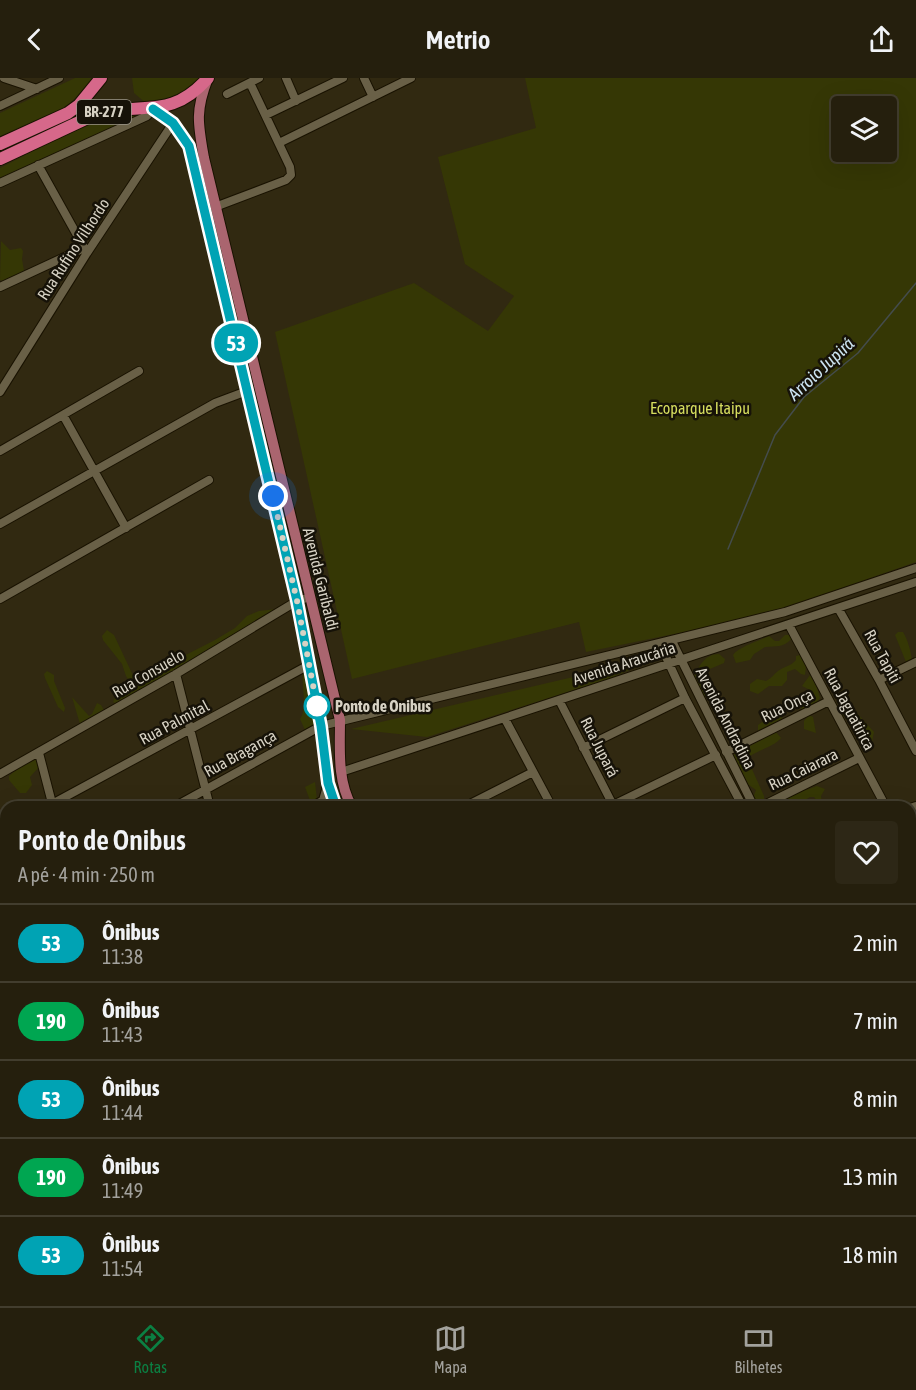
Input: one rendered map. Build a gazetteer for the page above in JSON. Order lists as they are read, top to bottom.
{
  "streets": {
    "highway": ["BR-277"],
    "main road": ["Avenida Garibaldi"],
    "street": [
      "Rua Rufino Vilhordo",
      "Rua Tapiti",
      "Avenida Araucária",
      "Rua Consuelo",
      "Rua Onça",
      "Rua Jaguatirica",
      "Avenida Andradina",
      "Rua Palmital",
      "Rua Jupará",
      "Rua Bragança",
      "Rua Caiarara"
    ]
  },
  "crossings": [
    ["BR-277", "Avenida Garibaldi"],
    ["Rua Rufino Vilhordo", "Avenida Garibaldi"],
    ["Avenida Garibaldi", "Avenida Araucária"],
    ["Avenida Garibaldi", "Rua Consuelo"],
    ["Avenida Garibaldi", "Rua Palmital"],
    ["Avenida Garibaldi", "Rua Bragança"],
    ["Rua Tapiti", "Avenida Araucária"],
    ["Avenida Araucária", "Rua Jaguatirica"],
    ["Avenida Araucária", "Avenida Andradina"],
    ["Avenida Araucária", "Rua Jupará"],
    ["Avenida Araucária", "Rua Bragança"],
    ["Rua Onça", "Rua Jaguatirica"],
    ["Rua Onça", "Avenida Andradina"],
    ["Rua Jaguatirica", "Rua Caiarara"]
  ],
  "water": ["Arroio Jupirá"],
  "parks": ["Ecoparque Itaipu"],
  "places": ["Ponto de Onibus"],
  "lines": ["bus line 53"],
  "page": {
    "header": "Metrio",
    "on_map": "53",
    "heading": ["Ponto de Onibus", "A pé · 4 min · 250 m"],
    "list": [
      {
        "mark": "53",
        "name": "Ônibus",
        "note": "11:38",
        "value": "2 min"
      },
      {
        "mark": "190",
        "name": "Ônibus",
        "note": "11:43",
        "value": "7 min"
      },
      {
        "mark": "53",
        "name": "Ônibus",
        "note": "11:44",
        "value": "8 min"
      },
      {
        "mark": "190",
        "name": "Ônibus",
        "note": "11:49",
        "value": "13 min"
      },
      {
        "mark": "53",
        "name": "Ônibus",
        "note": "11:54",
        "value": "18 min"
      }
    ],
    "tabs": ["Rotas", "Mapa", "Bilhetes"]
  }
}
